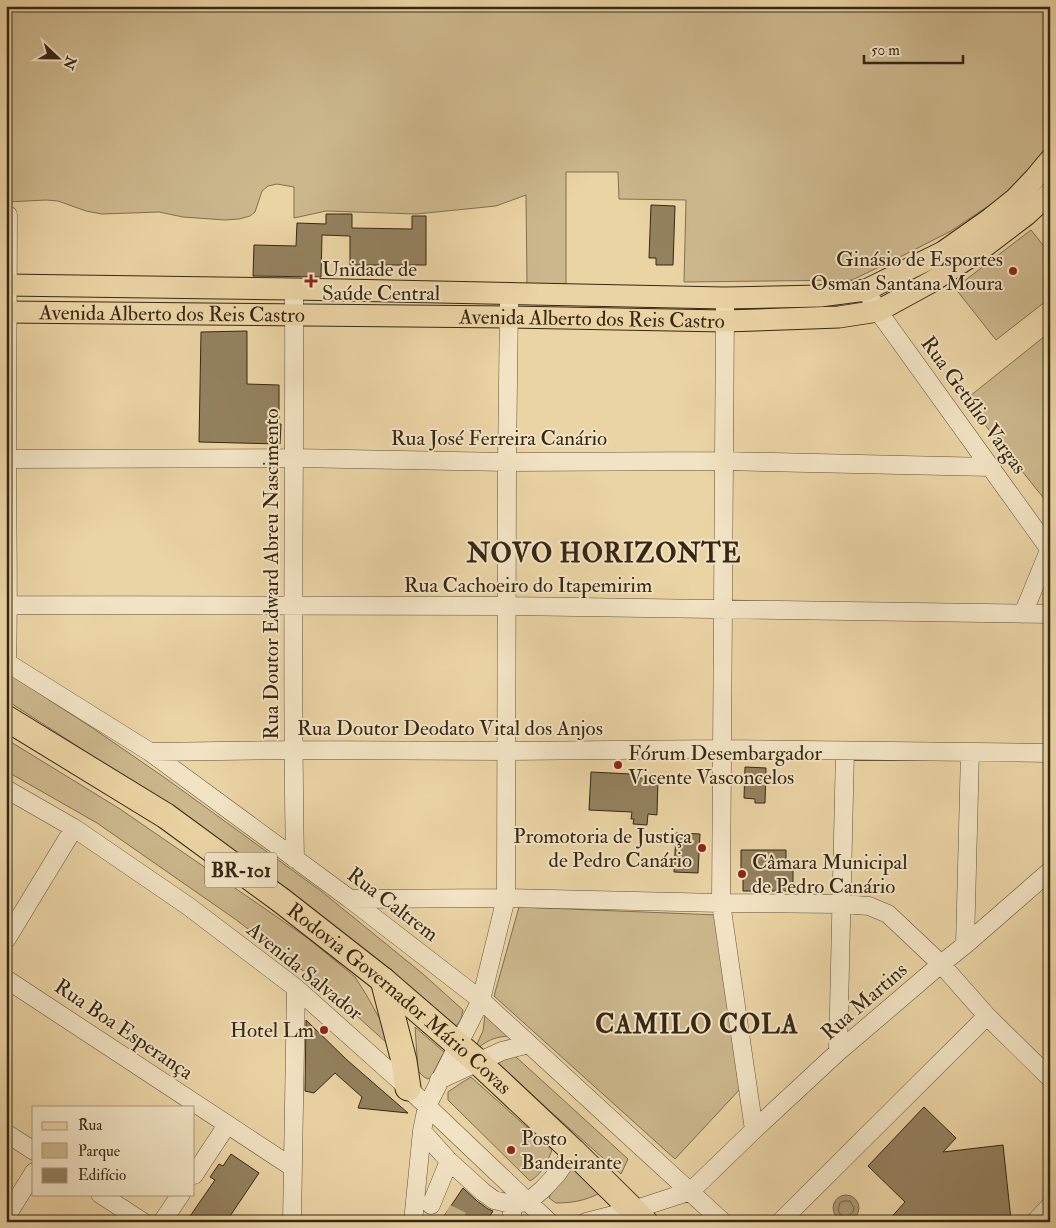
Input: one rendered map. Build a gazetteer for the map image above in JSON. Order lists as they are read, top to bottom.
{
  "streets": {
    "highway": ["BR-101", "Rodovia Governador Mário Covas"],
    "main road": ["Avenida Alberto dos Reis Castro"],
    "street": [
      "Rua Getúlio Vargas",
      "Rua José Ferreira Canário",
      "Rua Doutor Edward Abreu Nascimento",
      "Rua Cachoeiro do Itapemirim",
      "Rua Doutor Deodato Vital dos Anjos",
      "Rua Caltrem",
      "Avenida Salvador",
      "Rua Martins",
      "Rua Boa Esperança"
    ]
  },
  "crossings": [
    ["Avenida Alberto dos Reis Castro", "Rua Getúlio Vargas"],
    ["Avenida Alberto dos Reis Castro", "Rua Doutor Edward Abreu Nascimento"],
    ["Rua Getúlio Vargas", "Rua José Ferreira Canário"],
    ["Rua José Ferreira Canário", "Rua Doutor Edward Abreu Nascimento"],
    ["Rua Doutor Edward Abreu Nascimento", "Rua Cachoeiro do Itapemirim"],
    ["Rua Doutor Edward Abreu Nascimento", "Rua Doutor Deodato Vital dos Anjos"],
    ["Rua Doutor Edward Abreu Nascimento", "Rua Caltrem"],
    ["Rua Doutor Deodato Vital dos Anjos", "Rua Caltrem"],
    ["Rua Caltrem", "Rua Martins"],
    ["Rodovia Governador Mário Covas", "Rua Martins"]
  ],
  "districts": ["NOVO HORIZONTE", "CAMILO COLA"],
  "places": {
    "other": [
      "Ginásio de Esportes Osman Santana Moura",
      "Fórum Desembargador Vicente Vasconcelos",
      "Promotoria de Justiça de Pedro Canário",
      "Câmara Municipal de Pedro Canário",
      "Hotel Lm",
      "Posto Bandeirante"
    ],
    "health": ["Unidade de Saúde Central"]
  },
  "legend": ["Rua", "Parque", "Edifício"],
  "scale_bar": "50 m",
  "north": "right"
}
